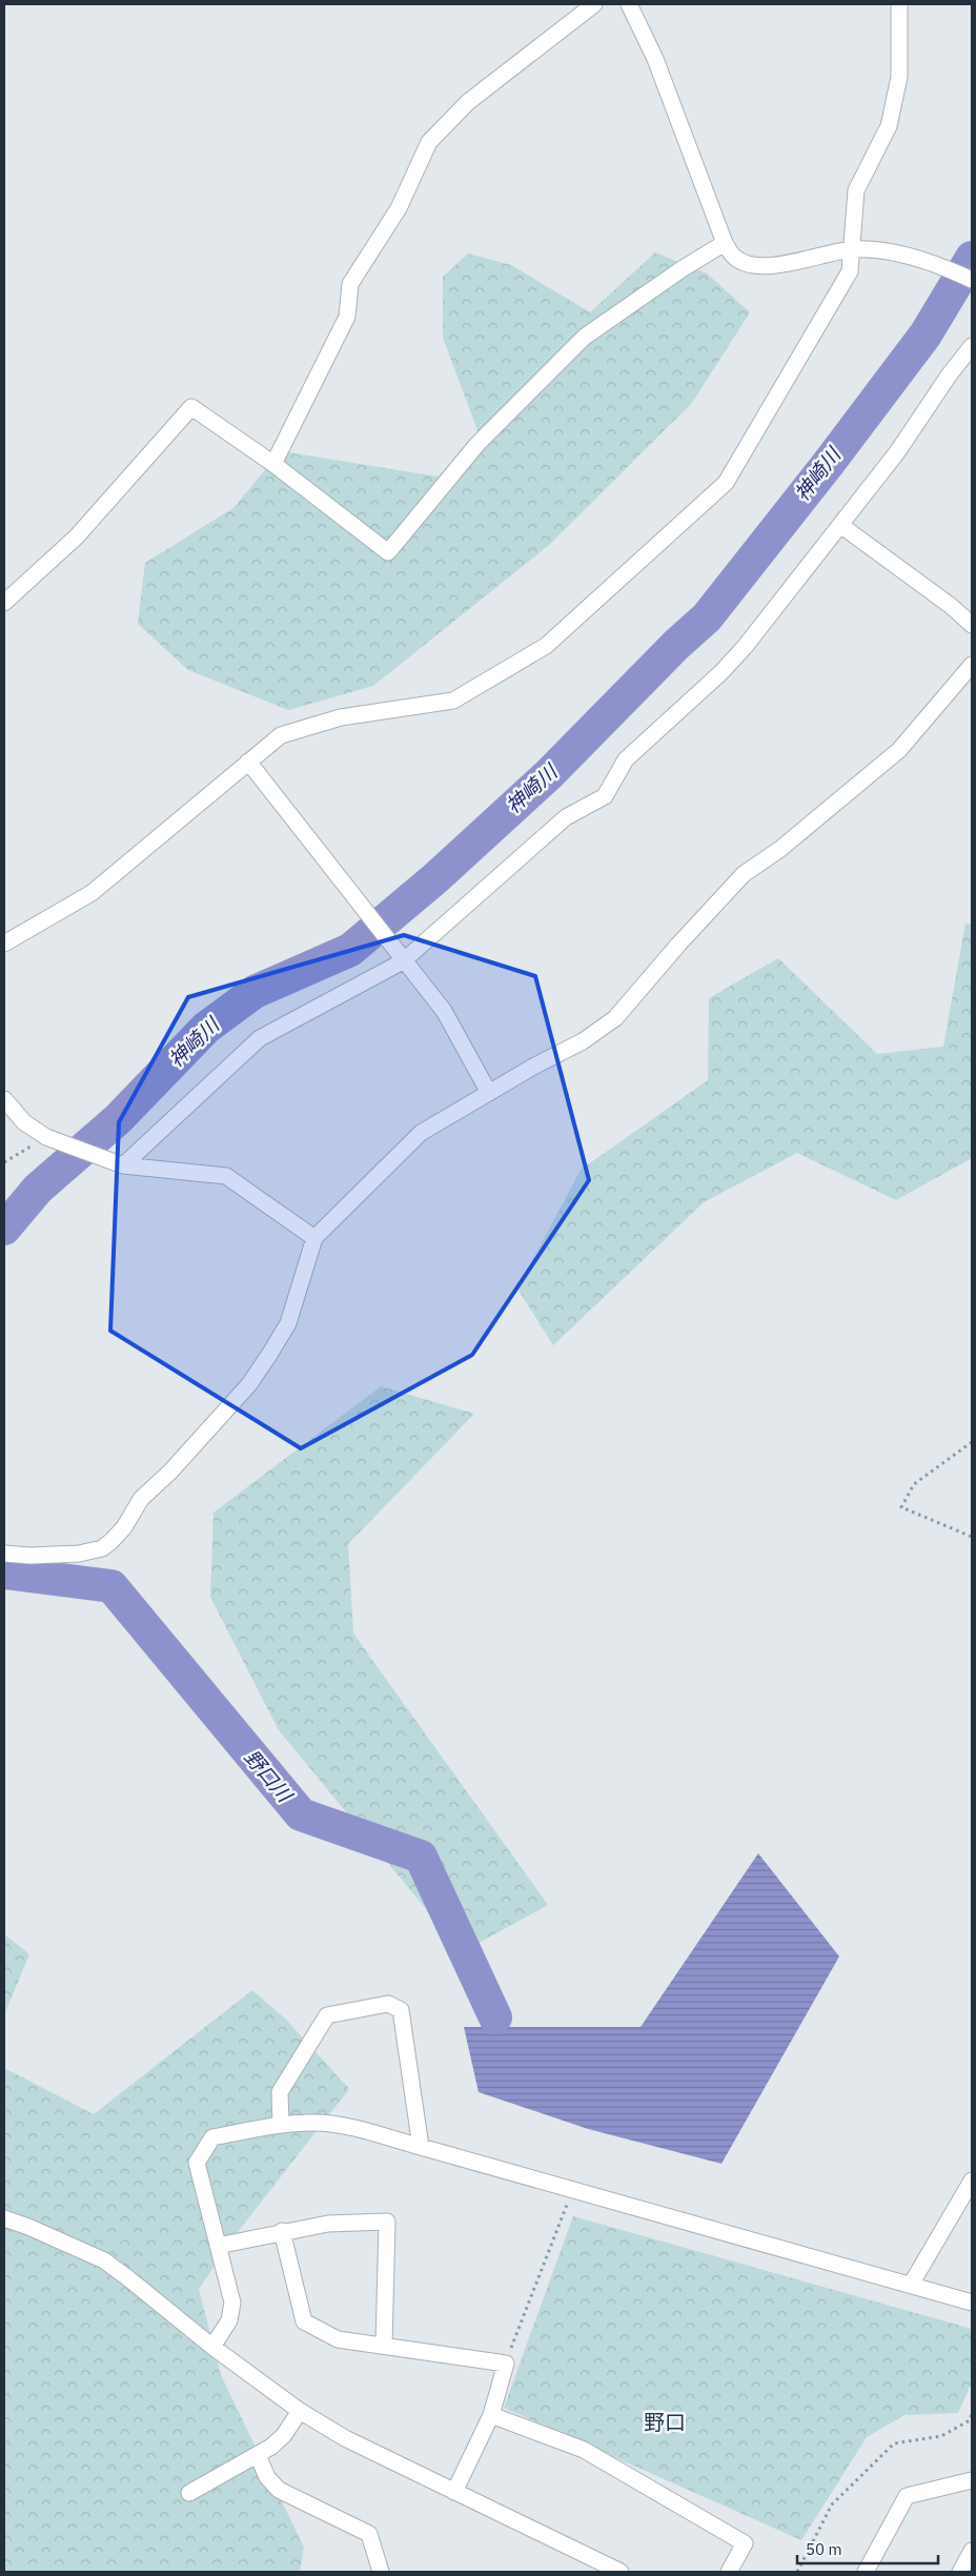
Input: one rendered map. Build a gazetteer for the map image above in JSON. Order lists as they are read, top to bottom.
{
  "districts": ["野口"],
  "water": ["神崎川", "野口川"],
  "scale_bar": "50 m"
}
